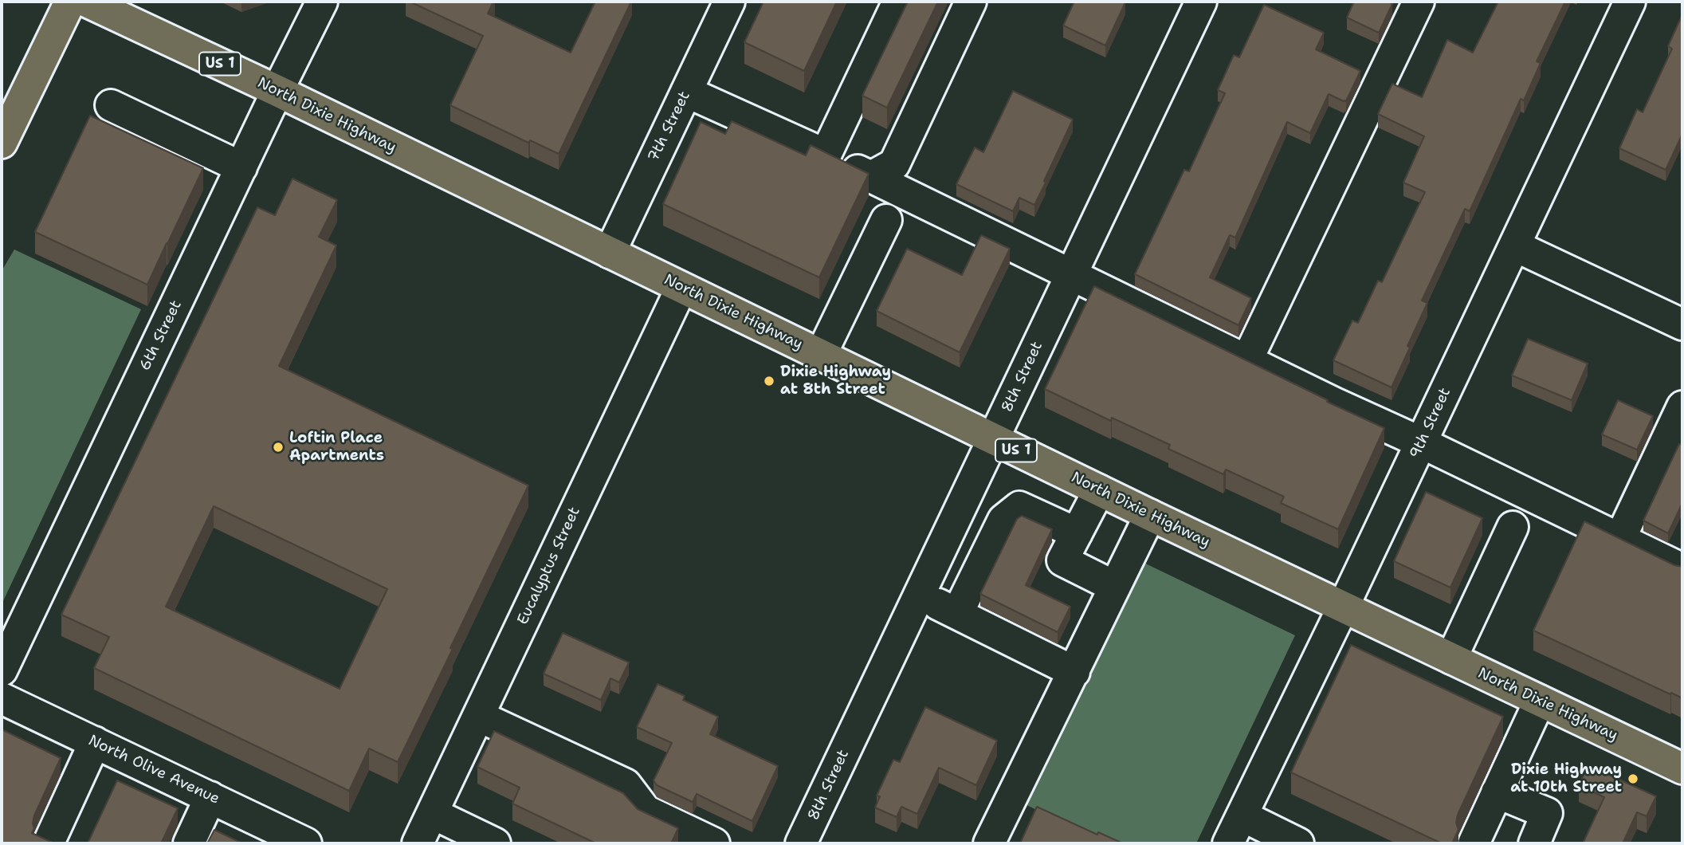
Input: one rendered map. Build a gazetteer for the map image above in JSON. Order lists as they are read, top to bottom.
{
  "streets": {
    "main road": ["US 1", "North Dixie Highway"],
    "street": [
      "7th Street",
      "6th Street",
      "8th Street",
      "9th Street",
      "Eucalyptus Street",
      "North Olive Avenue"
    ]
  },
  "crossings": [
    ["North Dixie Highway", "7th Street"],
    ["North Dixie Highway", "6th Street"],
    ["North Dixie Highway", "8th Street"],
    ["North Dixie Highway", "9th Street"],
    ["North Dixie Highway", "Eucalyptus Street"]
  ],
  "places": ["Dixie Highway at 8th Street", "Loftin Place Apartments", "Dixie Highway at 10th Street"]
}
